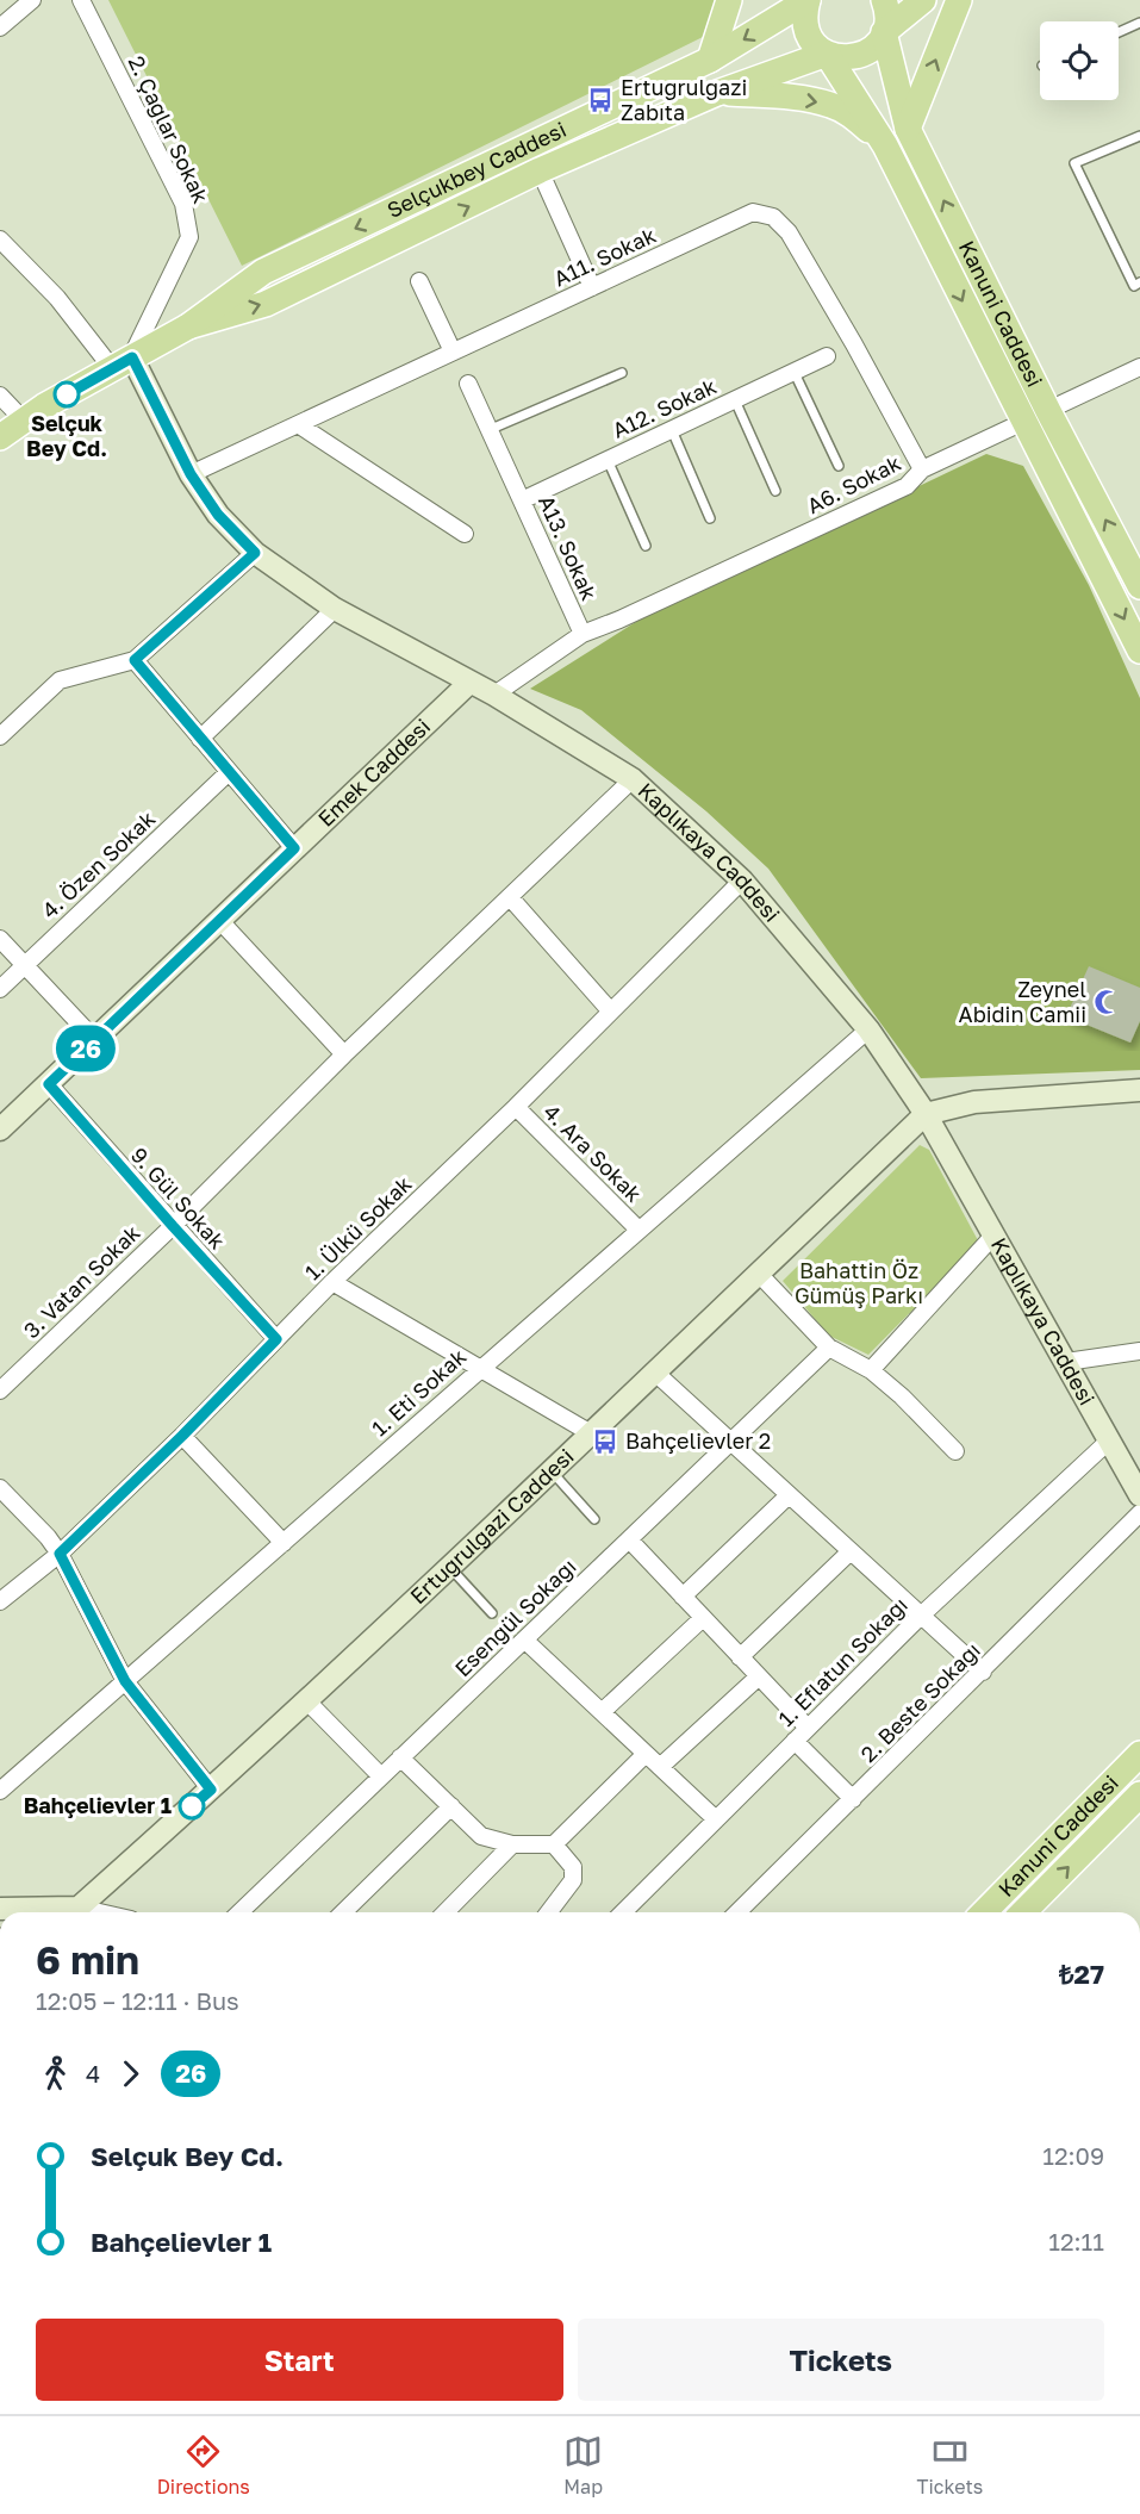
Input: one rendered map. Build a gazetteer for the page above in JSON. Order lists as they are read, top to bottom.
{
  "streets": {
    "main road": [
      "Selçukbey Caddesi",
      "Kanuni Caddesi",
      "Emek Caddesi",
      "Kaplıkaya Caddesi",
      "Ertuğrulgazi Caddesi"
    ],
    "street": [
      "2. Çağlar Sokak",
      "A11. Sokak",
      "A12. Sokak",
      "A6. Sokak",
      "A13. Sokak",
      "4. Özen Sokak",
      "4. Ara Sokak",
      "9. Gül Sokak",
      "1. Ülkü Sokak",
      "3. Vatan Sokak",
      "1. Eti Sokak",
      "Esengül Sokağı",
      "1. Eflatun Sokağı",
      "2. Beste Sokağı"
    ]
  },
  "crossings": [
    ["2. Çağlar Sokak", "Selçukbey Caddesi"],
    ["2. Çağlar Sokak", "Kaplıkaya Caddesi"],
    ["Selçukbey Caddesi", "Kaplıkaya Caddesi"],
    ["A11. Sokak", "A6. Sokak"],
    ["A11. Sokak", "Kaplıkaya Caddesi"],
    ["Kanuni Caddesi", "A6. Sokak"],
    ["A12. Sokak", "A13. Sokak"],
    ["A6. Sokak", "A13. Sokak"],
    ["A13. Sokak", "Kaplıkaya Caddesi"],
    ["Emek Caddesi", "Kaplıkaya Caddesi"],
    ["Emek Caddesi", "9. Gül Sokak"],
    ["Kaplıkaya Caddesi", "1. Ülkü Sokak"],
    ["Kaplıkaya Caddesi", "3. Vatan Sokak"],
    ["Kaplıkaya Caddesi", "1. Eti Sokak"],
    ["Kaplıkaya Caddesi", "Ertuğrulgazi Caddesi"],
    ["Kaplıkaya Caddesi", "1. Eflatun Sokağı"],
    ["4. Ara Sokak", "1. Ülkü Sokak"],
    ["4. Ara Sokak", "1. Eti Sokak"],
    ["9. Gül Sokak", "1. Ülkü Sokak"],
    ["9. Gül Sokak", "3. Vatan Sokak"]
  ],
  "parks": ["Bahattin Öz Gümüş Parkı"],
  "places": {
    "bus stop": ["Ertuğrulgazi Zabıta", "Bahçelievler 2"],
    "other": ["Selçuk Bey Cd.", "Bahçelievler 1"],
    "mosque": ["Zeynel Abidin Camii"]
  },
  "lines": ["bus line 26"],
  "page": {
    "on_map": "26",
    "heading": ["6 min", "12:05 – 12:11 · Bus", "₺27"],
    "legs": ["4", "26"],
    "list": [
      {
        "name": "Selçuk Bey Cd.",
        "value": "12:09"
      },
      {
        "name": "Bahçelievler 1",
        "value": "12:11"
      }
    ],
    "buttons": ["Start", "Tickets"],
    "tabs": ["Directions", "Map", "Tickets"]
  }
}
